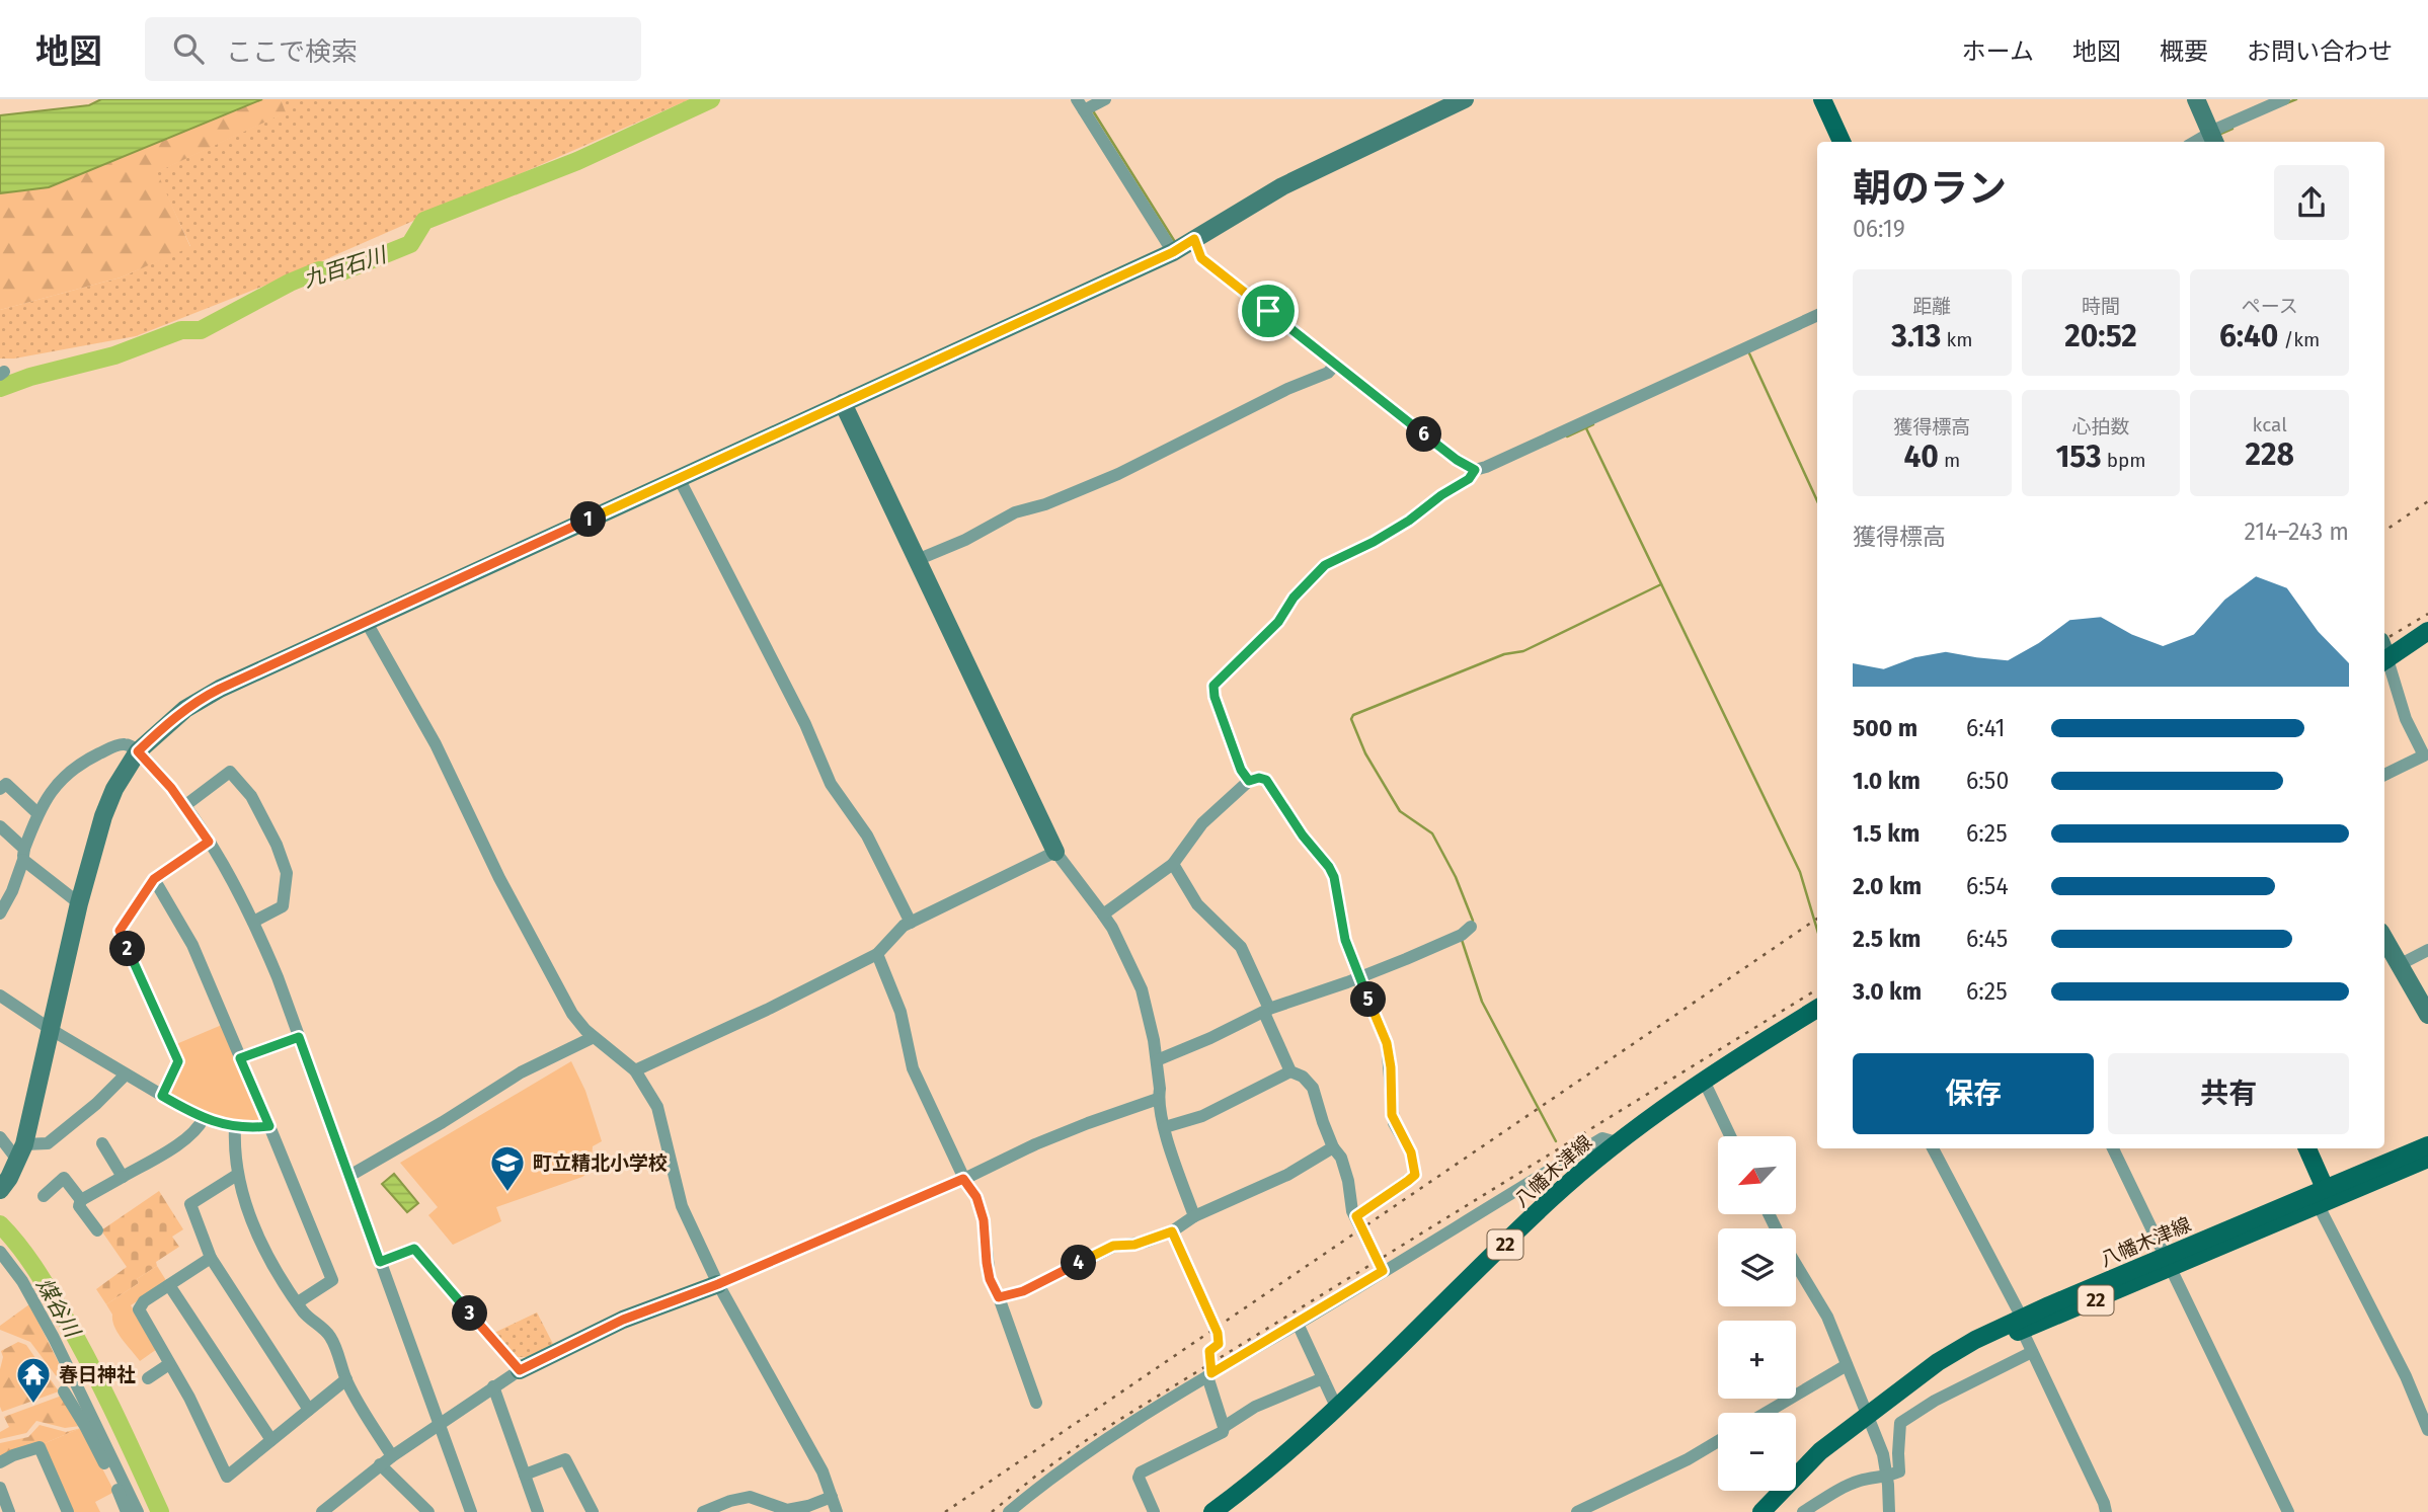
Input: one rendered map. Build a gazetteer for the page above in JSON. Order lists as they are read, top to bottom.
{
  "streets": {
    "main road": ["八幡木津線", "22"]
  },
  "water": ["九百石川", "煤谷川"],
  "places": {
    "school or university": ["町立精北小学校"],
    "temple": ["春日神社"]
  },
  "north": "bottom left",
  "page": {
    "header": "地図",
    "search": "ここで検索",
    "nav": [
      "ホーム",
      "地図",
      "概要",
      "お問い合わせ"
    ],
    "heading": ["朝のラン", "06:19"],
    "stats": [
      ["距離", "3.13 km"],
      ["時間", "20:52"],
      ["ペース", "6:40 /km"],
      ["獲得標高", "40 m"],
      ["心拍数", "153 bpm"],
      ["kcal", "228"]
    ],
    "pins": [
      "6",
      "1",
      "2",
      "5",
      "4",
      "3"
    ],
    "chart": ["獲得標高", "214–243 m"],
    "list": [
      {
        "name": "500 m",
        "note": "6:41"
      },
      {
        "name": "1.0 km",
        "note": "6:50"
      },
      {
        "name": "1.5 km",
        "note": "6:25"
      },
      {
        "name": "2.0 km",
        "note": "6:54"
      },
      {
        "name": "2.5 km",
        "note": "6:45"
      },
      {
        "name": "3.0 km",
        "note": "6:25"
      }
    ],
    "buttons": ["保存", "共有"],
    "map_buttons": ["+", "−"]
  }
}
